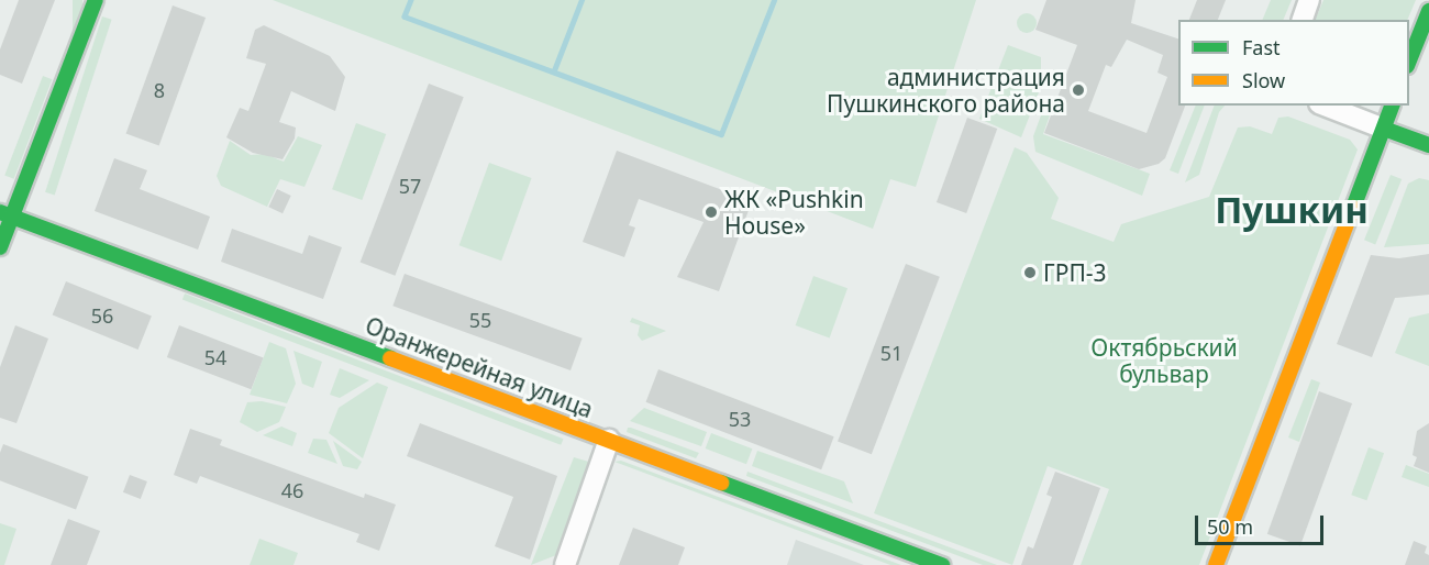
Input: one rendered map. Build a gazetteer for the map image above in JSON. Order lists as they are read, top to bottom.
{
  "streets": {
    "street": ["Оранжерейная улица"]
  },
  "districts": ["Пушкин"],
  "parks": ["Октябрьский бульвар"],
  "places": ["администрация Пушкинского района", "ЖК «Pushkin House»", "ГРП-3"],
  "house_numbers": [
    "8",
    "57",
    "56",
    "55",
    "51",
    "54",
    "53",
    "46"
  ],
  "legend": ["Fast", "Slow"],
  "scale_bar": "50 m"
}
